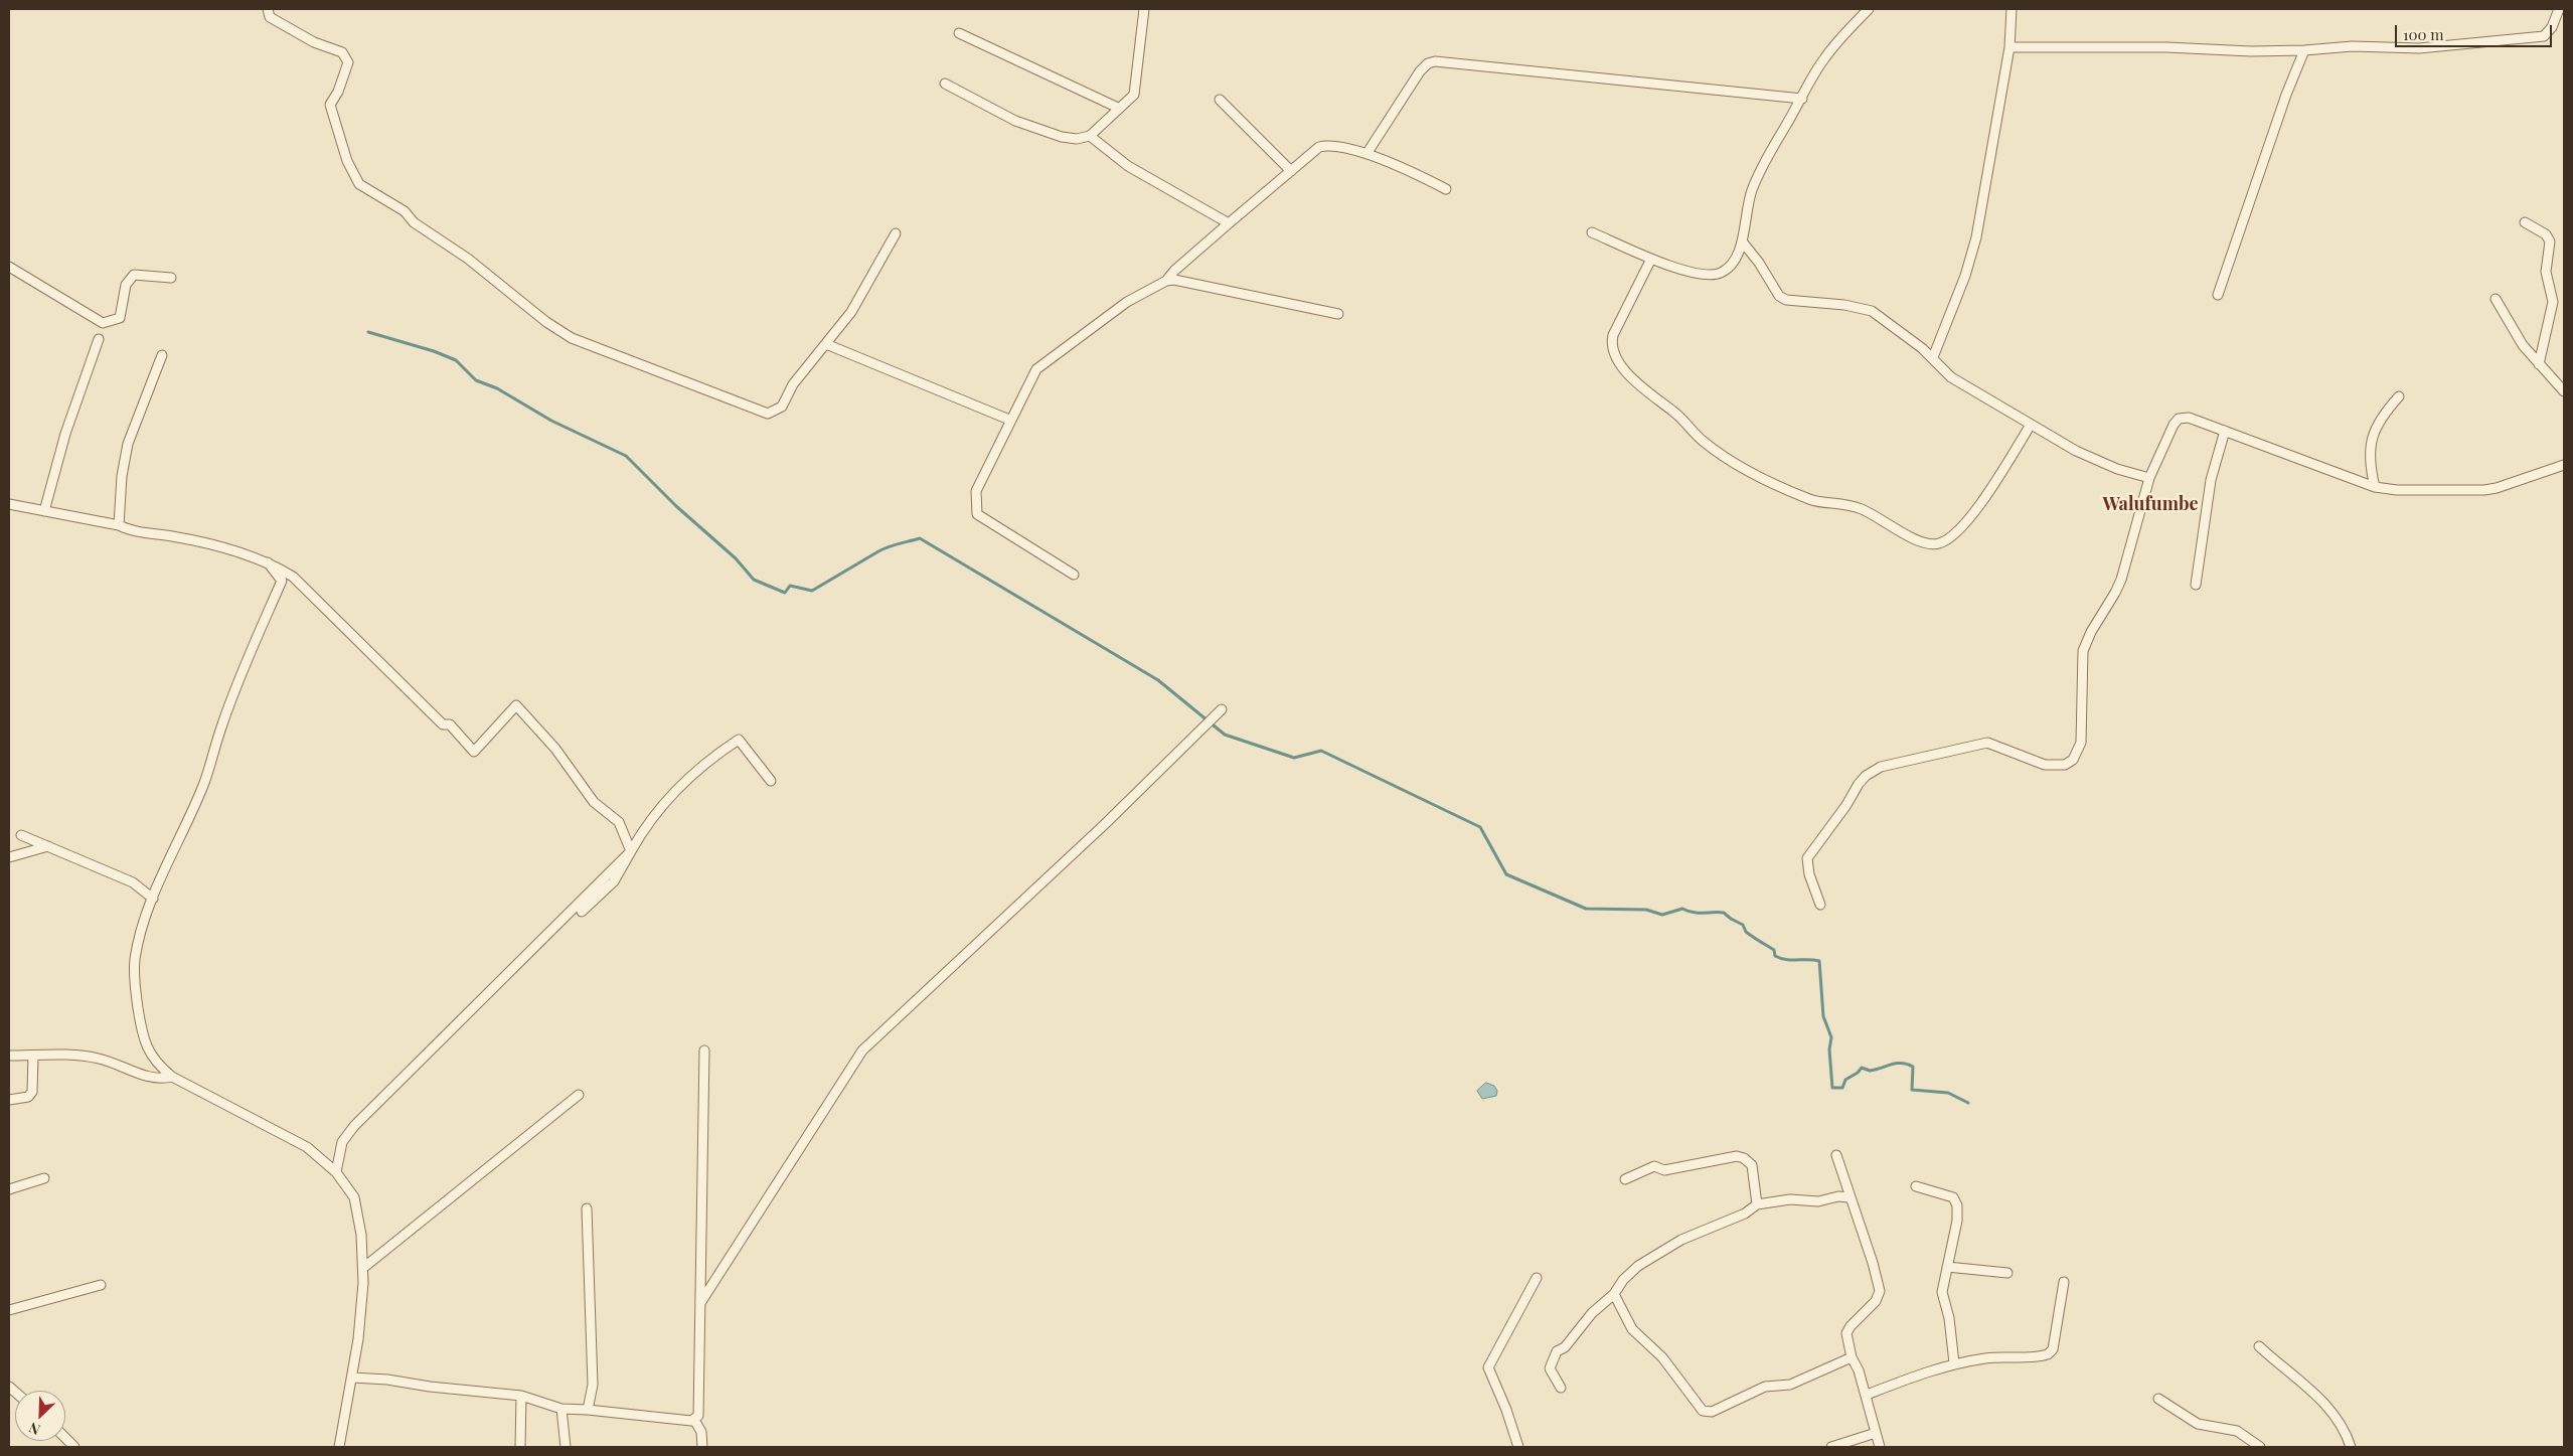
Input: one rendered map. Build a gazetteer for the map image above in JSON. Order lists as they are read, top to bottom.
{
  "districts": ["Walufumbe"],
  "scale_bar": "100 m",
  "north": "bottom left"
}
